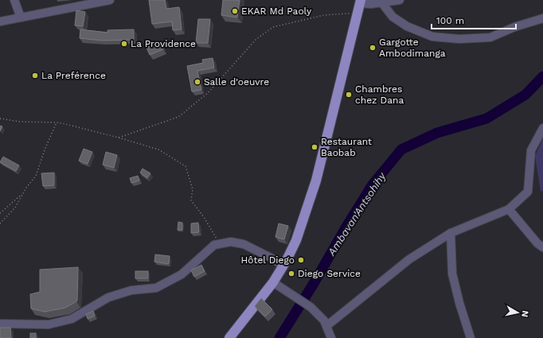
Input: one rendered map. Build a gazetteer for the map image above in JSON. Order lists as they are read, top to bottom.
{
  "water": ["Ambavan'Antsohihy"],
  "places": [
    "EKAR Md Paoly",
    "La Providence",
    "Gargotte Ambodimanga",
    "La Preférence",
    "Salle d'oeuvre",
    "Chambres chez Dana",
    "Restaurant Baobab",
    "Hôtel Diego",
    "Diego Service"
  ],
  "scale_bar": "100 m",
  "north": "right"
}
